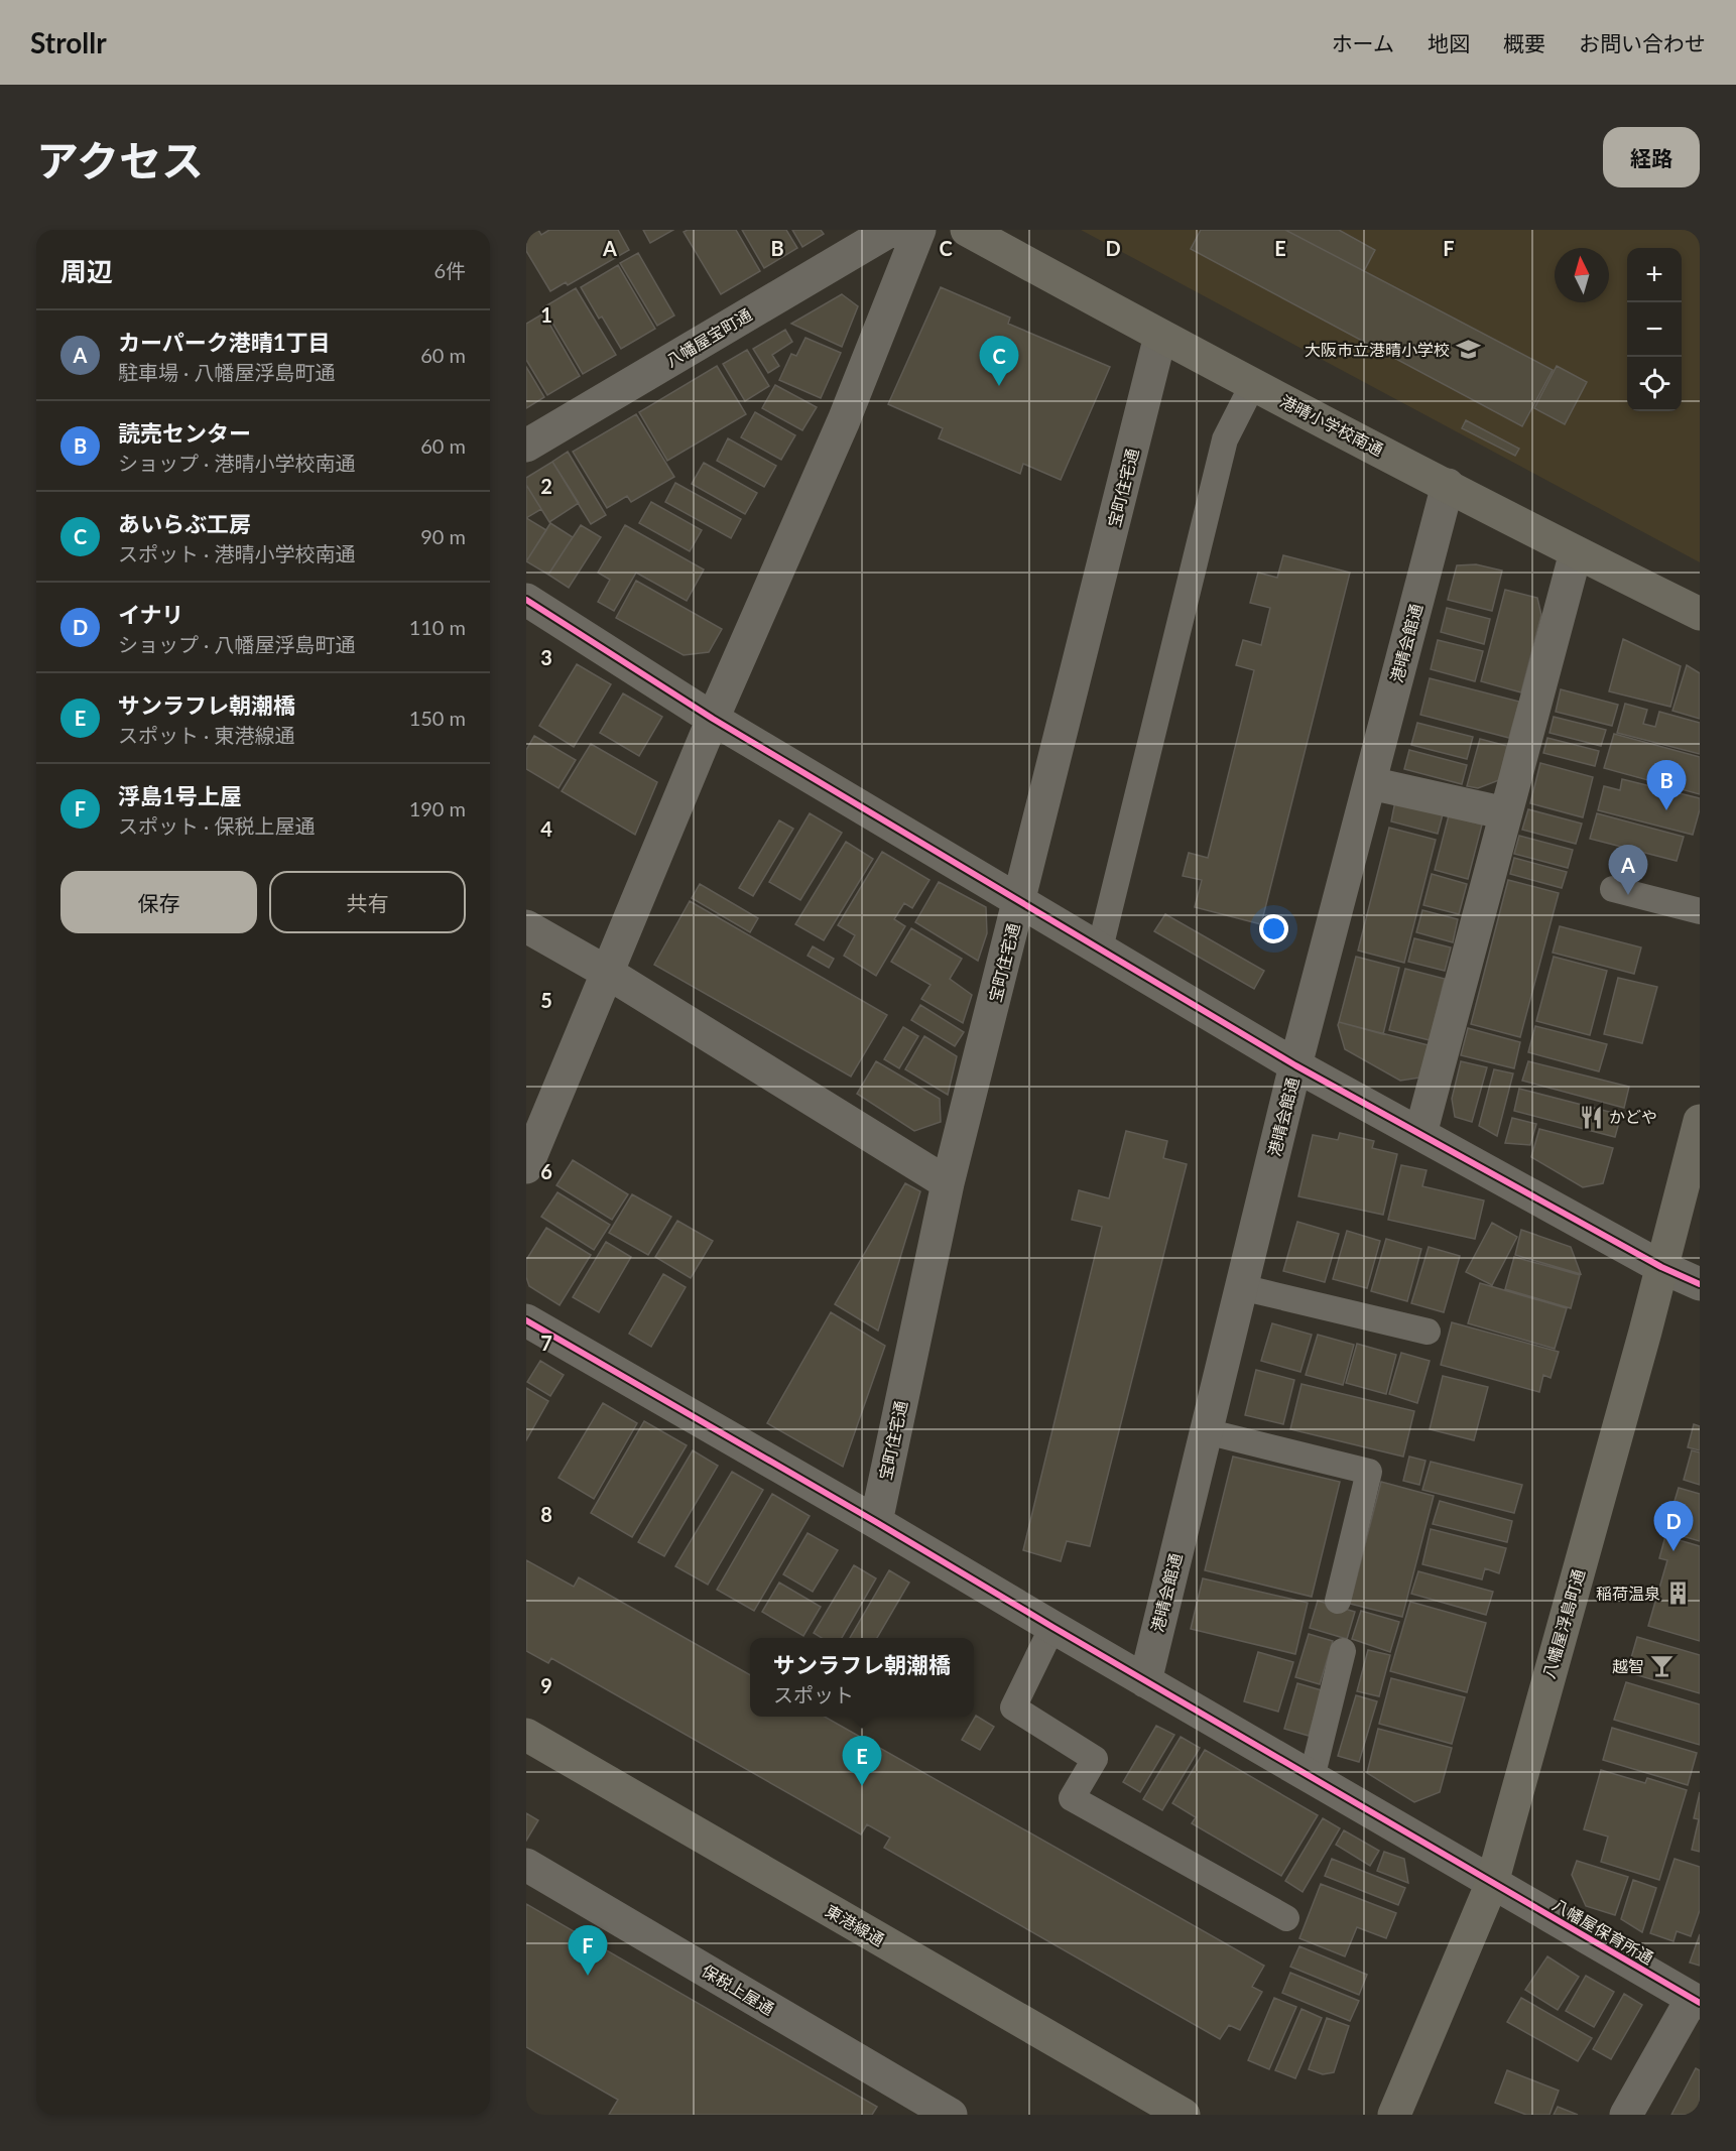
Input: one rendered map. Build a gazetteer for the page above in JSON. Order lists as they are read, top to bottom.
{
  "streets": {
    "street": [
      "八幡屋宝町通",
      "港晴小学校南通",
      "宝町住宅通",
      "港晴会館通",
      "八幡屋浮島町通",
      "東港線通",
      "八幡屋保育所通",
      "保税上屋通"
    ]
  },
  "crossings": [
    ["港晴小学校南通", "宝町住宅通"],
    ["港晴小学校南通", "港晴会館通"],
    ["宝町住宅通", "八幡屋保育所通"],
    ["港晴会館通", "八幡屋保育所通"],
    ["八幡屋浮島町通", "八幡屋保育所通"]
  ],
  "places": {
    "school or university": ["大阪市立港晴小学校"],
    "restaurant": ["かどや"],
    "building": ["稲荷温泉"],
    "bar": ["越智"]
  },
  "north": "top",
  "page": {
    "header": "Strollr",
    "nav": [
      "ホーム",
      "地図",
      "概要",
      "お問い合わせ"
    ],
    "title": "アクセス",
    "buttons": [
      "経路",
      ["保存", "共有"]
    ],
    "heading": ["周辺", "6件"],
    "map_buttons": ["+", "−"],
    "list": [
      {
        "mark": "A",
        "name": "カーパーク港晴1丁目",
        "note": "駐車場 · 八幡屋浮島町通",
        "value": "60 m"
      },
      {
        "mark": "B",
        "name": "読売センター",
        "note": "ショップ · 港晴小学校南通",
        "value": "60 m"
      },
      {
        "mark": "C",
        "name": "あいらぶ工房",
        "note": "スポット · 港晴小学校南通",
        "value": "90 m"
      },
      {
        "mark": "D",
        "name": "イナリ",
        "note": "ショップ · 八幡屋浮島町通",
        "value": "110 m"
      },
      {
        "mark": "E",
        "name": "サンラフレ朝潮橋",
        "note": "スポット · 東港線通",
        "value": "150 m"
      },
      {
        "mark": "F",
        "name": "浮島1号上屋",
        "note": "スポット · 保税上屋通",
        "value": "190 m"
      }
    ],
    "pins": [
      "C",
      "B",
      "A",
      "D",
      "E",
      "F"
    ],
    "popup": ["サンラフレ朝潮橋", "スポット"]
  },
  "grid": {
    "columns": [
      "A",
      "B",
      "C",
      "D",
      "E",
      "F"
    ],
    "rows": [
      "1",
      "2",
      "3",
      "4",
      "5",
      "6",
      "7",
      "8",
      "9"
    ]
  }
}
